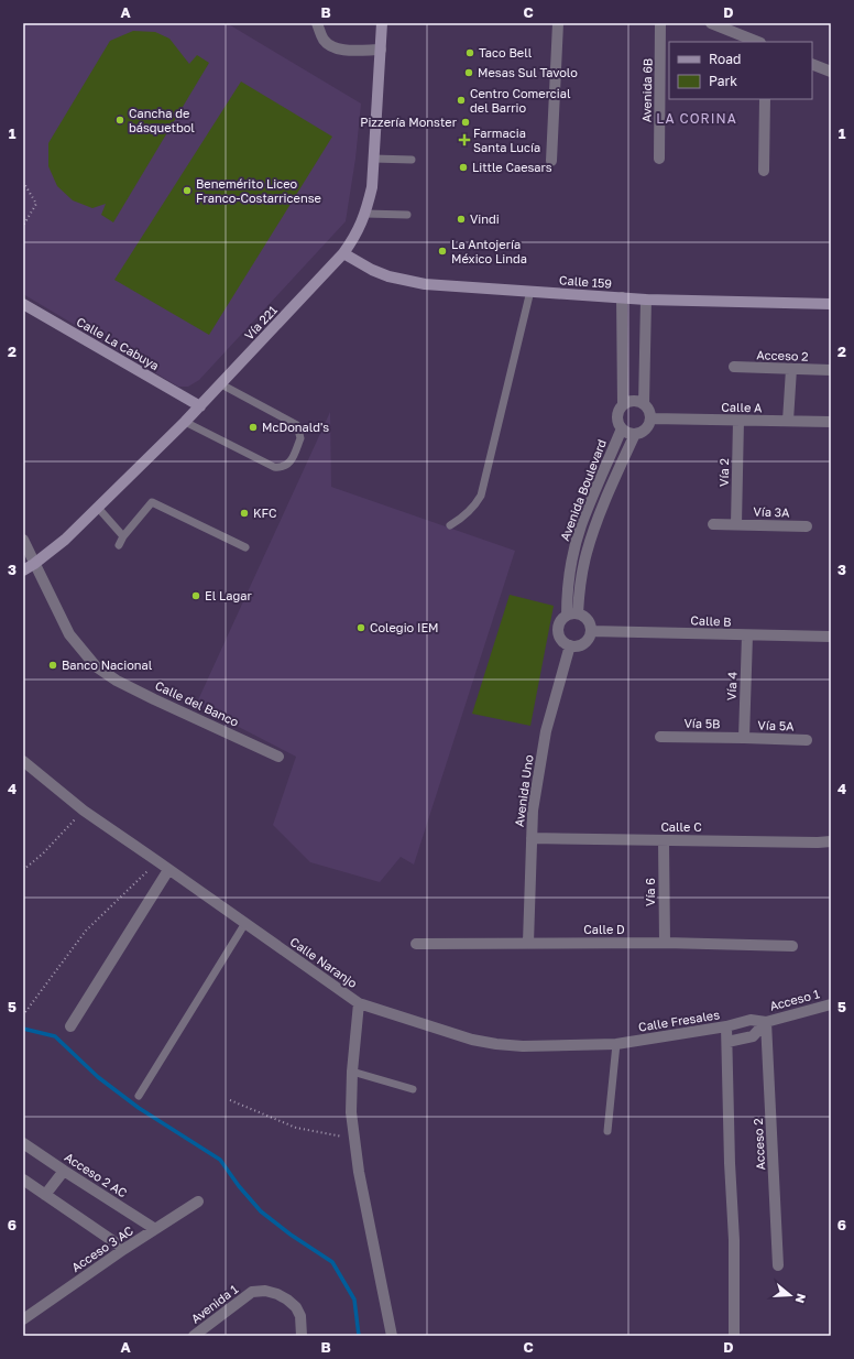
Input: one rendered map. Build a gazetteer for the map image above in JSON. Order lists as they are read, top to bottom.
{
  "streets": {
    "main road": ["Calle 159", "Vía 221", "Calle La Cabuya"],
    "street": [
      "Avenida 6B",
      "Acceso 2",
      "Calle A",
      "Vía 2",
      "Avenida Boulevard",
      "Vía 3A",
      "Calle B",
      "Vía 4",
      "Calle del Banco",
      "Vía 5B",
      "Vía 5A",
      "Avenida Uno",
      "Calle C",
      "Vía 6",
      "Calle D",
      "Calle Naranjo",
      "Acceso 1",
      "Calle Fresales",
      "Acceso 2 AC",
      "Acceso 3 AC",
      "Avenida 1"
    ]
  },
  "crossings": [
    ["Calle 159", "Vía 221"],
    ["Vía 221", "Calle La Cabuya"],
    ["Vía 221", "Calle del Banco"],
    ["Acceso 2", "Acceso 1"],
    ["Calle A", "Vía 2"],
    ["Calle A", "Avenida Boulevard"],
    ["Vía 2", "Vía 3A"],
    ["Avenida Boulevard", "Calle B"],
    ["Avenida Boulevard", "Avenida Uno"],
    ["Calle B", "Vía 4"],
    ["Calle B", "Avenida Uno"],
    ["Vía 4", "Vía 5B"],
    ["Vía 4", "Vía 5A"],
    ["Vía 5B", "Vía 5A"],
    ["Avenida Uno", "Calle C"],
    ["Avenida Uno", "Calle D"],
    ["Calle C", "Vía 6"],
    ["Vía 6", "Calle D"],
    ["Calle Naranjo", "Calle Fresales"],
    ["Acceso 1", "Calle Fresales"],
    ["Acceso 2 AC", "Acceso 3 AC"]
  ],
  "districts": ["LA CORINA"],
  "places": {
    "other": [
      "Taco Bell",
      "Mesas Sul Tavolo",
      "Centro Comercial del Barrio",
      "Cancha de básquetbol",
      "Pizzería Monster",
      "Little Caesars",
      "Benemérito Liceo Franco-Costarricense",
      "Vindi",
      "La Antojería México Linda",
      "McDonald's",
      "KFC",
      "El Lagar",
      "Colegio IEM",
      "Banco Nacional"
    ],
    "health": ["Farmacia Santa Lucía"]
  },
  "legend": ["Road", "Park"],
  "north": "right",
  "grid": {
    "columns": [
      "A",
      "B",
      "C",
      "D"
    ],
    "rows": [
      "1",
      "2",
      "3",
      "4",
      "5",
      "6"
    ]
  }
}
